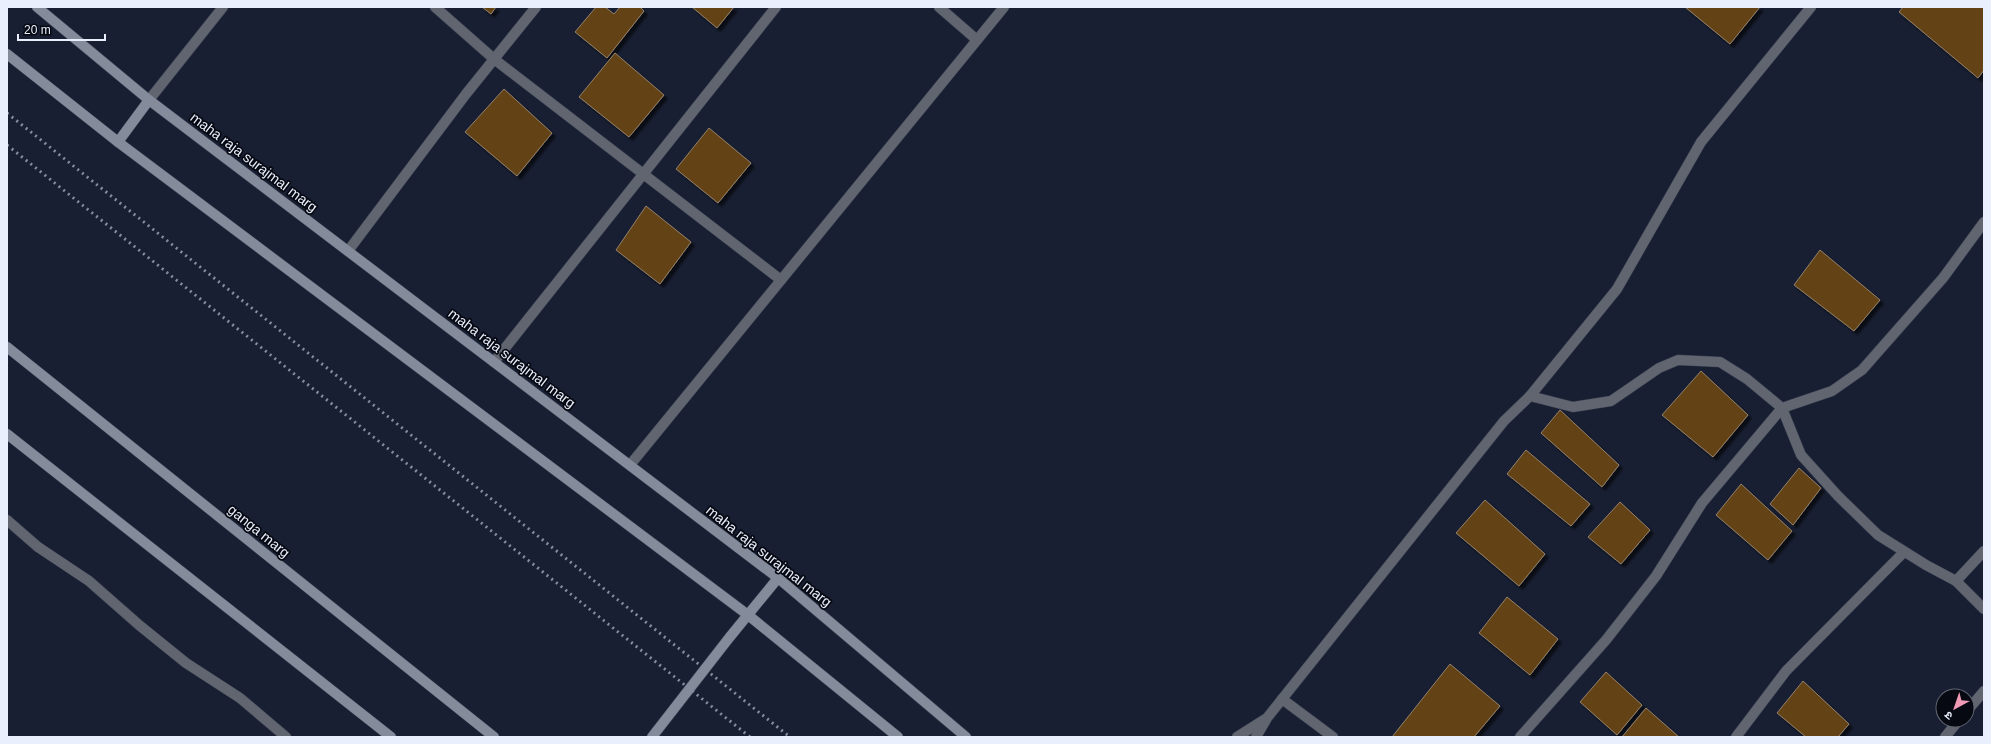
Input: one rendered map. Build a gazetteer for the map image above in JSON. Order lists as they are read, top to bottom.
{
  "streets": {
    "street": ["maha raja surajmal marg", "ganga marg"]
  },
  "scale_bar": "20 m",
  "north": "bottom left"
}
